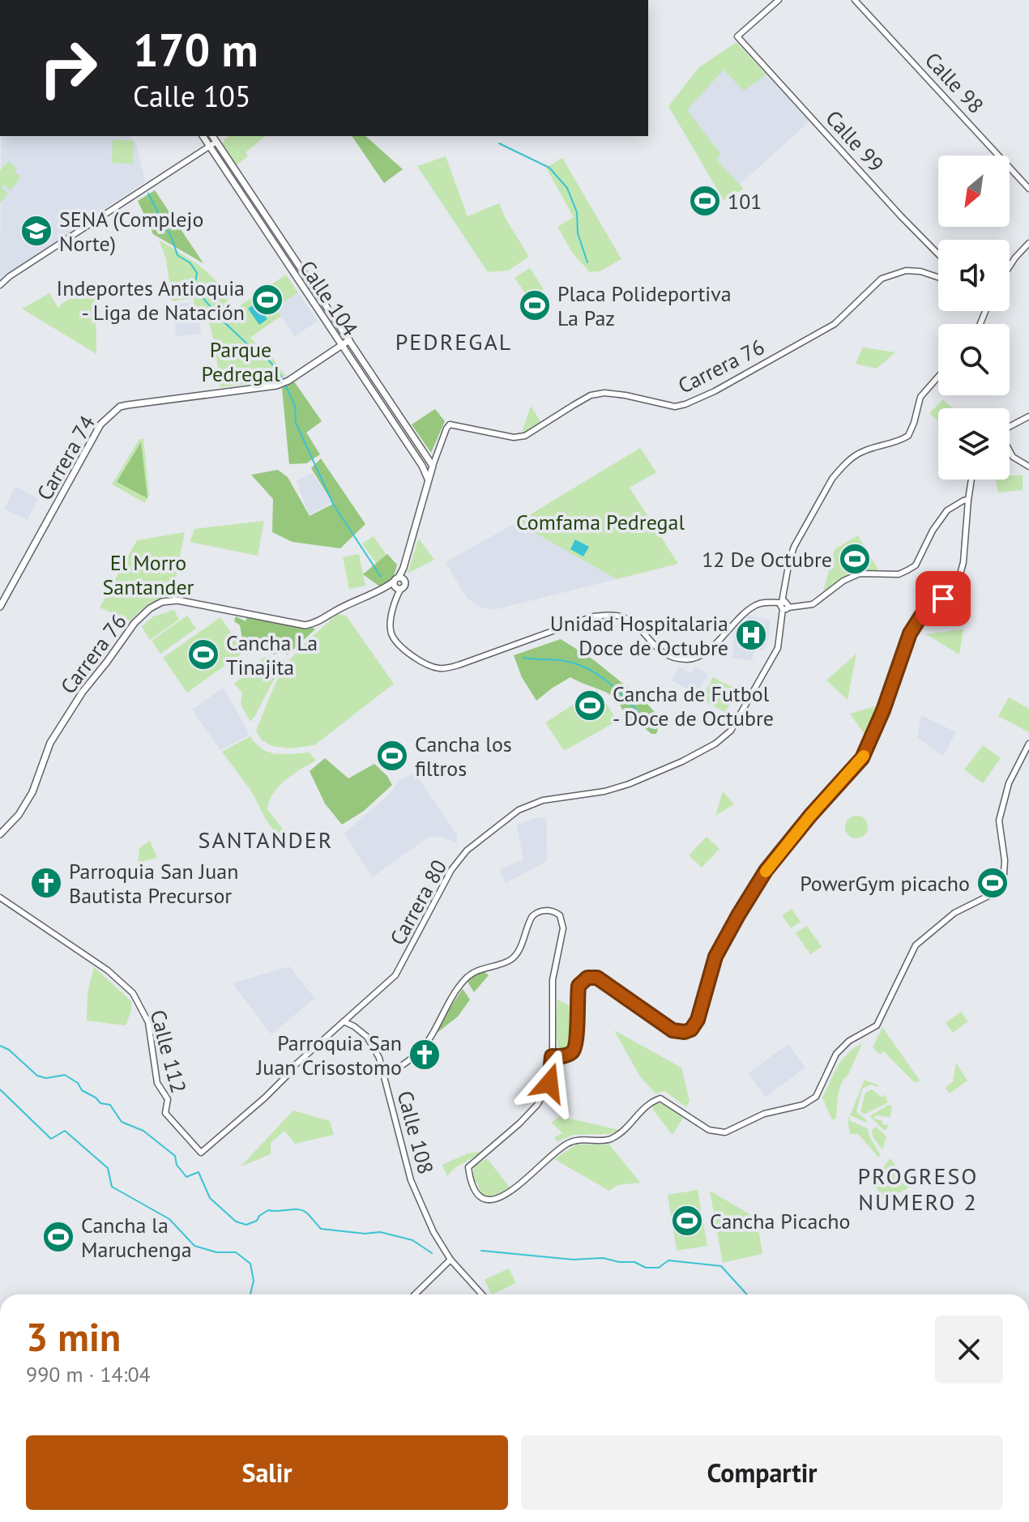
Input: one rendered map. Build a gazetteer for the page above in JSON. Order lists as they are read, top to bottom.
{
  "streets": {
    "main road": ["Calle 104", "Carrera 76", "Carrera 74"],
    "street": [
      "Calle 98",
      "Calle 99",
      "Carrera 80",
      "Calle 112",
      "Calle 108"
    ]
  },
  "crossings": [
    ["Calle 104", "Carrera 76"],
    ["Calle 104", "Carrera 74"],
    ["Carrera 80", "Calle 112"],
    ["Carrera 80", "Calle 108"]
  ],
  "districts": ["PEDREGAL", "SANTANDER", "PROGRESO NUMERO 2"],
  "parks": ["Parque Pedregal", "Comfama Pedregal", "El Morro Santander"],
  "places": {
    "sports": [
      "101",
      "Indeportes Antioquia - Liga de Natación",
      "Placa Polideportiva La Paz",
      "12 De Octubre",
      "Cancha La Tinajita",
      "Cancha de Futbol - Doce de Octubre",
      "Cancha los filtros",
      "PowerGym picacho",
      "Cancha Picacho",
      "Cancha la Maruchenga"
    ],
    "school or university": ["SENA (Complejo Norte)"],
    "hospital": ["Unidad Hospitalaria Doce de Octubre"],
    "church": ["Parroquia San Juan Bautista Precursor", "Parroquia San Juan Crisostomo"]
  },
  "north": "bottom left",
  "page": {
    "turn": ["170 m", "Calle 105"],
    "heading": ["3 min", "990 m · 14:04"],
    "buttons": ["Salir", "Compartir"]
  }
}
